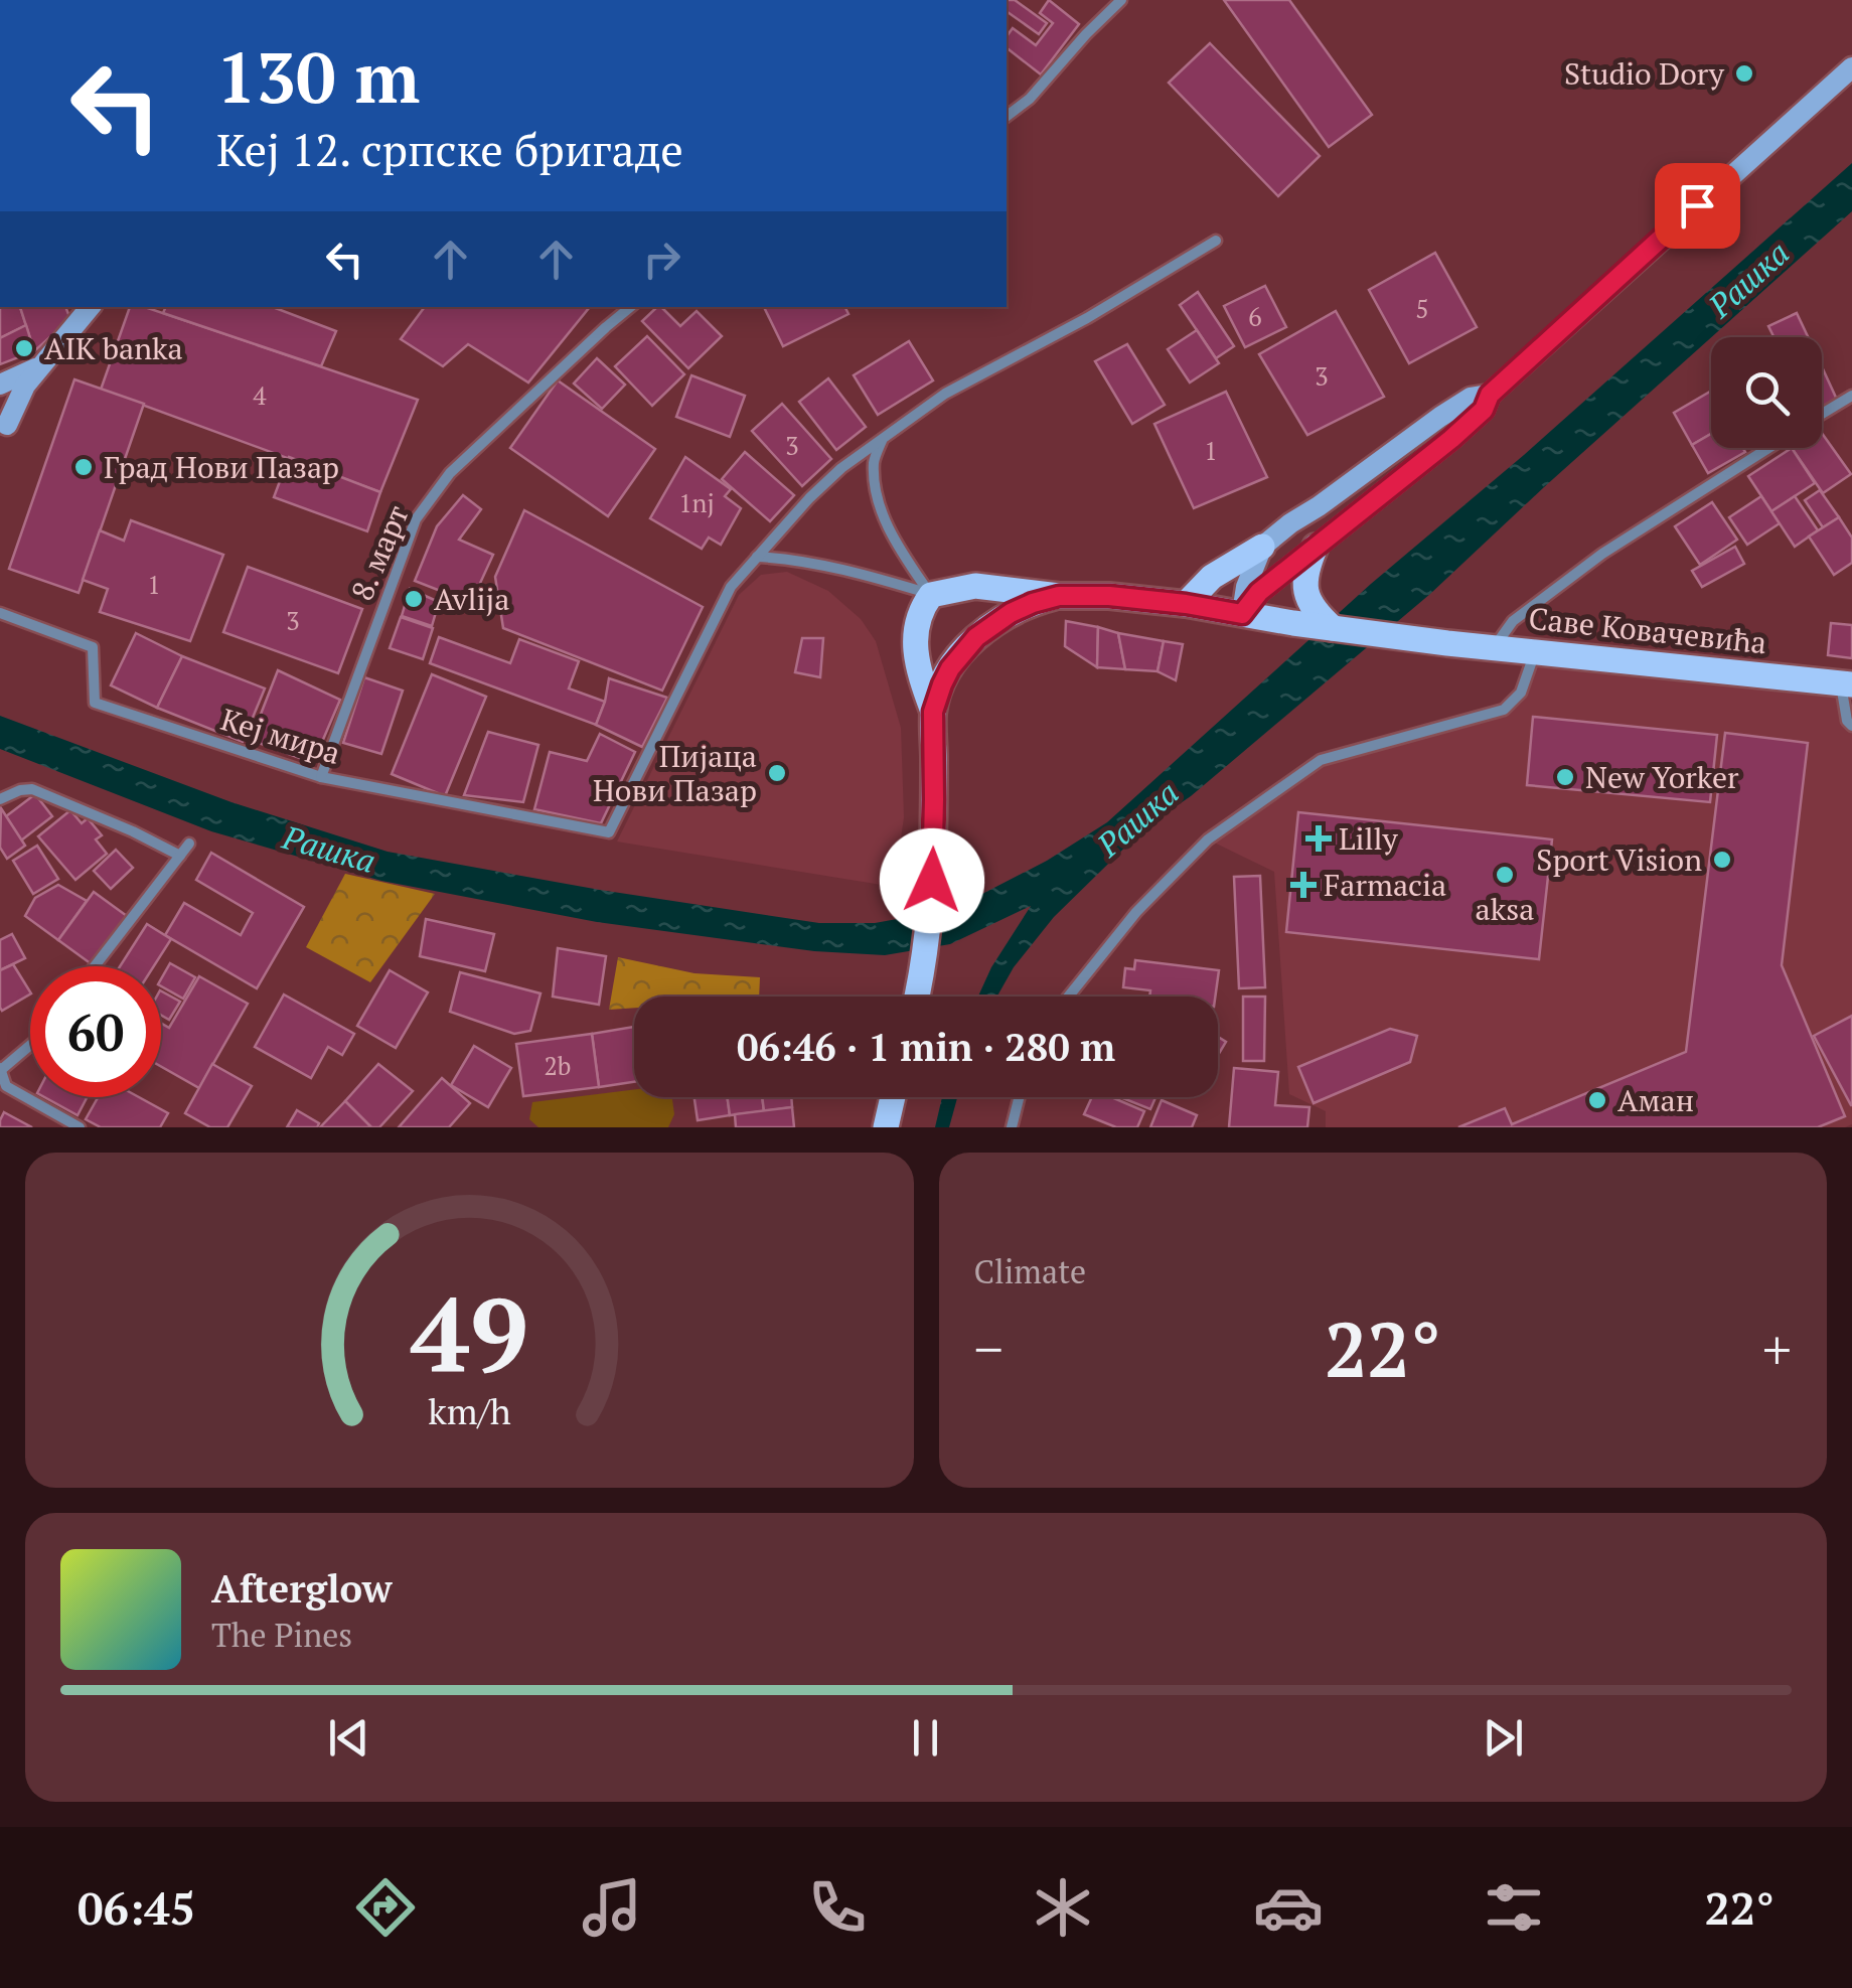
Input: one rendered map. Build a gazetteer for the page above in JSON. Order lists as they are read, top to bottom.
{
  "streets": {
    "main road": ["Саве Ковачевића"],
    "street": ["8. март", "Кеј мира"]
  },
  "crossings": [
    ["8. март", "Кеј мира"]
  ],
  "water": ["Рашка"],
  "places": {
    "other": [
      "Studio Dory",
      "AIK banka",
      "Град Нови Пазар",
      "Avlija",
      "Пијаца Нови Пазар",
      "New Yorker",
      "Sport Vision",
      "aksa",
      "Аман"
    ],
    "health": ["Lilly", "Farmacia"]
  },
  "house_numbers": [
    "5",
    "6",
    "3",
    "4",
    "3",
    "1",
    "1nj",
    "1",
    "3",
    "2b"
  ],
  "page": {
    "turn": ["130 m", "Кеј 12. српске бригаде"],
    "limit": "60",
    "trip": "06:46 · 1 min · 280 m",
    "tile": "Climate",
    "heat": ["−", "22°", "+"],
    "song": ["Afterglow", "The Pines"],
    "tabs": ["06:45", "22°"],
    "gauge": ["49", "km/h"]
  }
}
